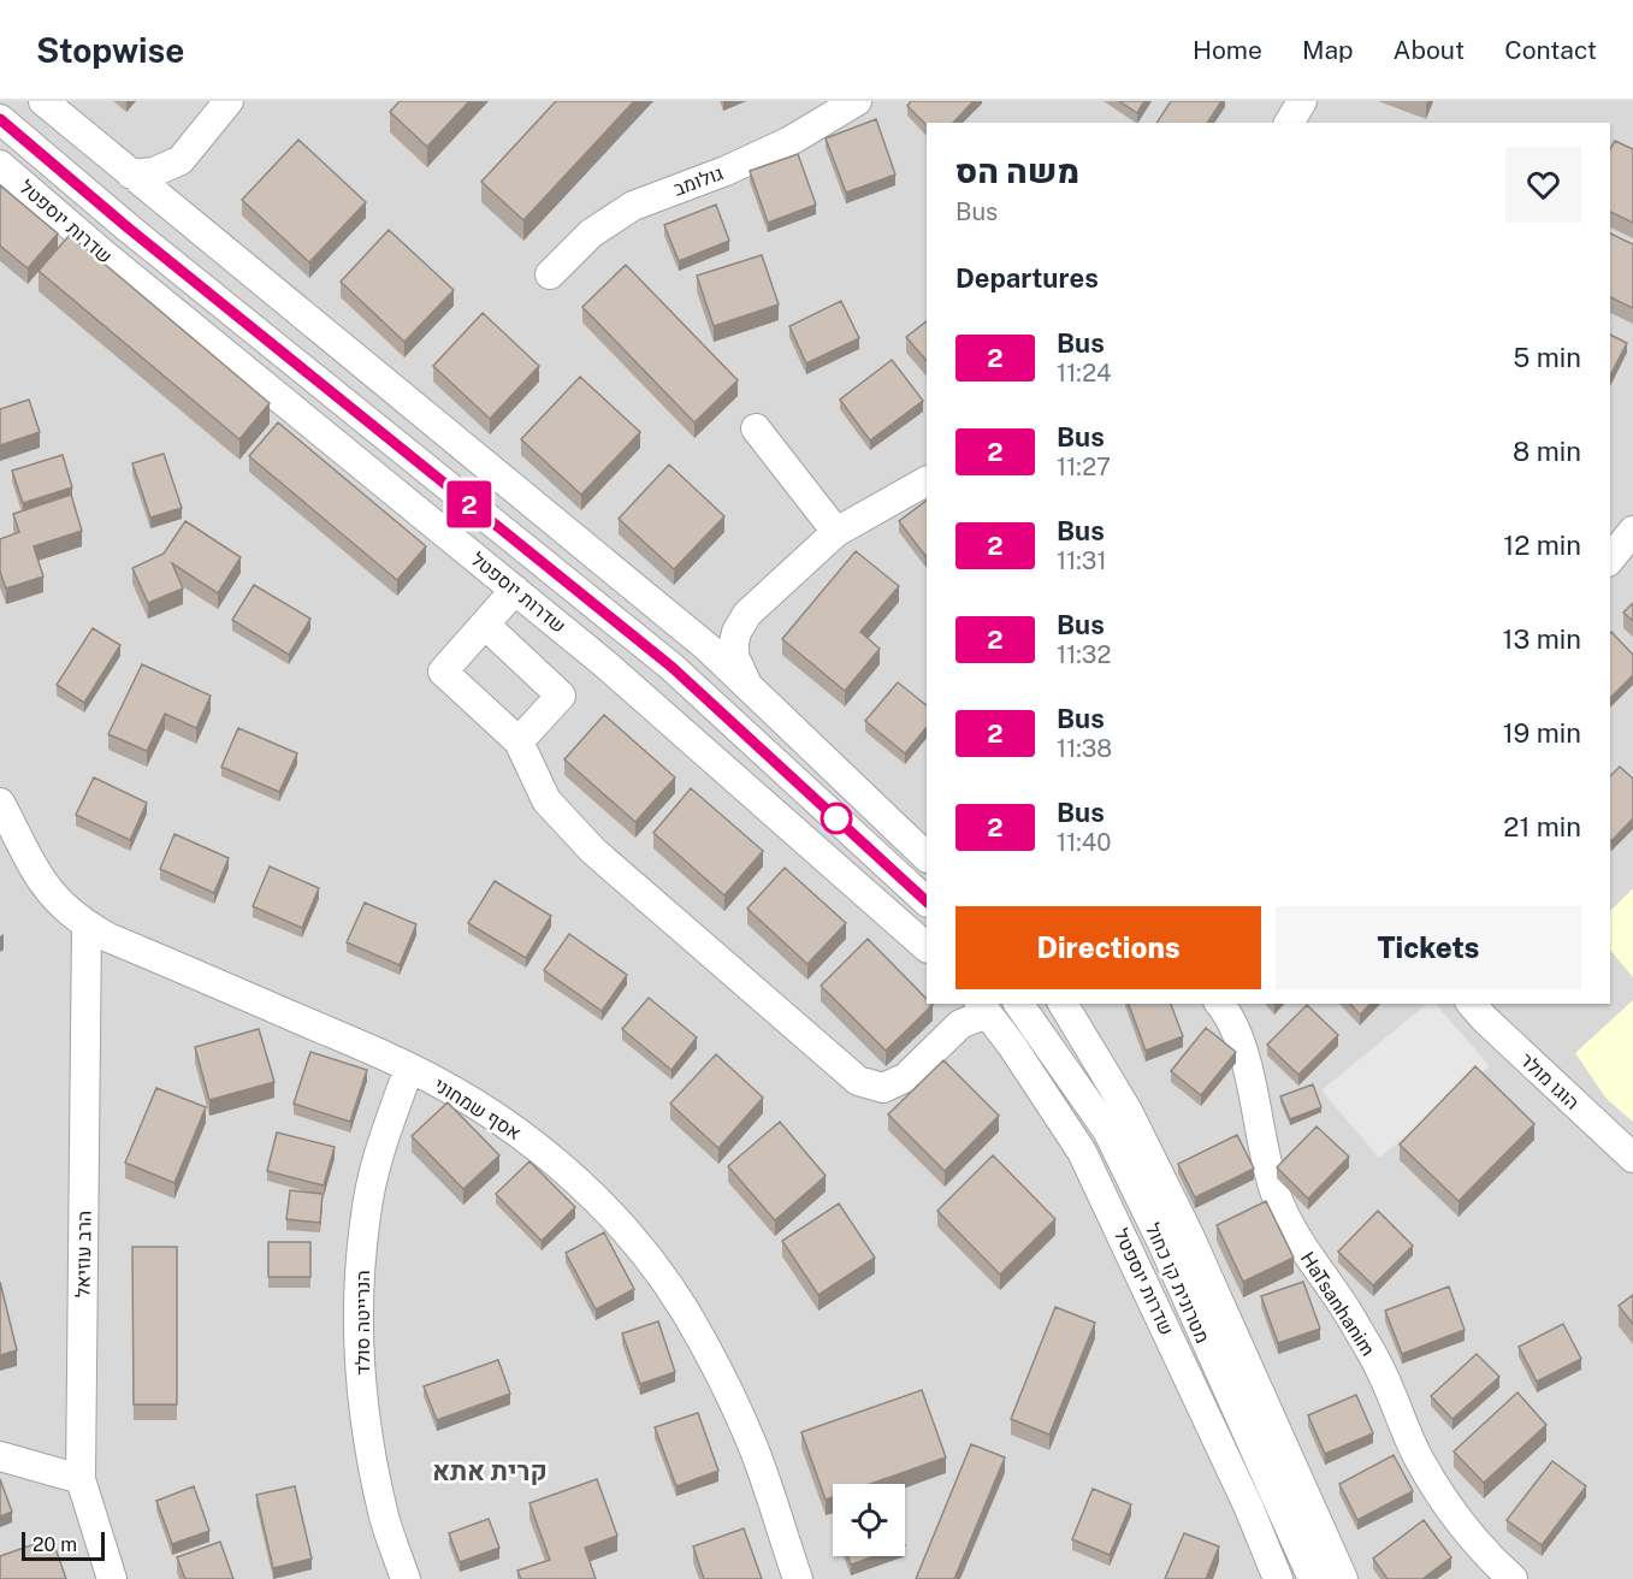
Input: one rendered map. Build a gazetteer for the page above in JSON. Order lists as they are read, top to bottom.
{
  "streets": {
    "street": [
      "גולומב",
      "שדרות יוספטל",
      "הוגו מולר",
      "אסף שמחוני",
      "הרב עוזיאל",
      "מטרונית קו כחול",
      "HaTsanhanim",
      "הנרייטה סולד"
    ]
  },
  "crossings": [
    ["אסף שמחוני", "הרב עוזיאל"],
    ["אסף שמחוני", "הנרייטה סולד"]
  ],
  "districts": ["קרית אתא"],
  "lines": ["bus line 2"],
  "scale_bar": "20 m",
  "page": {
    "header": "Stopwise",
    "nav": [
      "Home",
      "Map",
      "About",
      "Contact"
    ],
    "on_map": "2",
    "heading": [
      ["משה הס", "Bus"],
      "Departures"
    ],
    "list": [
      {
        "mark": "2",
        "name": "Bus",
        "note": "11:24",
        "value": "5 min"
      },
      {
        "mark": "2",
        "name": "Bus",
        "note": "11:27",
        "value": "8 min"
      },
      {
        "mark": "2",
        "name": "Bus",
        "note": "11:31",
        "value": "12 min"
      },
      {
        "mark": "2",
        "name": "Bus",
        "note": "11:32",
        "value": "13 min"
      },
      {
        "mark": "2",
        "name": "Bus",
        "note": "11:38",
        "value": "19 min"
      },
      {
        "mark": "2",
        "name": "Bus",
        "note": "11:40",
        "value": "21 min"
      }
    ],
    "buttons": ["Directions", "Tickets"],
    "scale": "20 m"
  }
}
